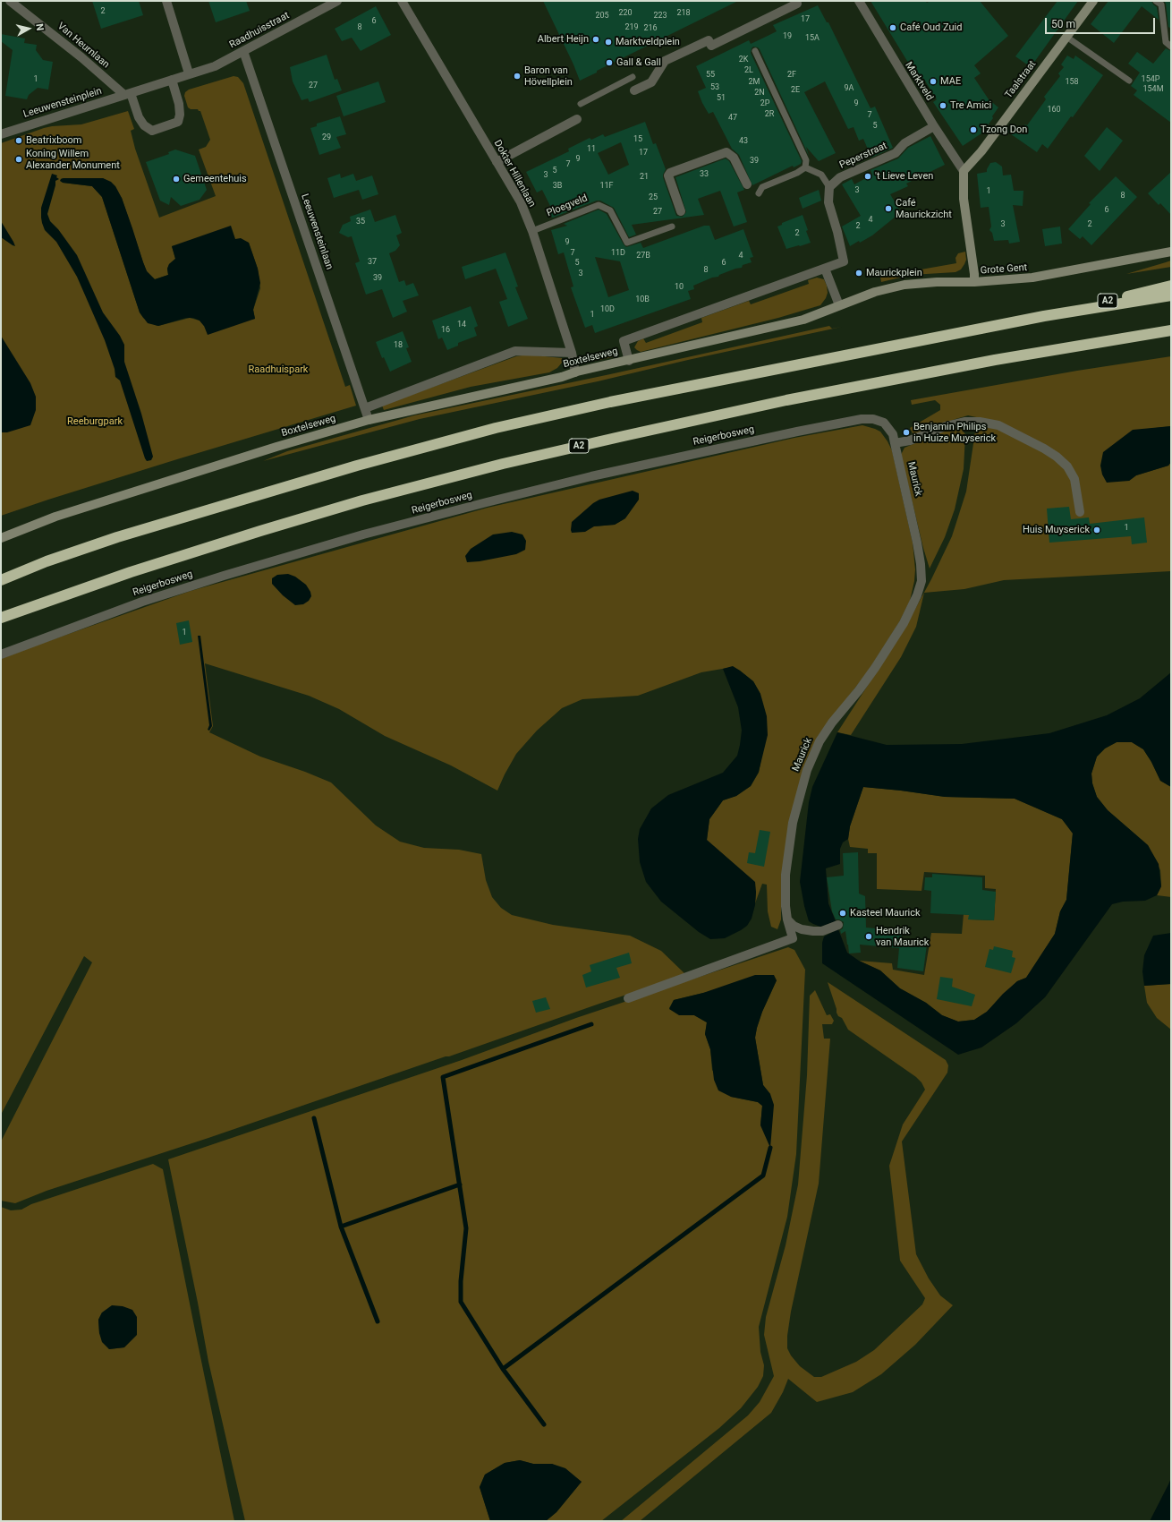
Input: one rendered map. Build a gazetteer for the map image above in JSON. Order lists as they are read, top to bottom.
{
  "streets": {
    "highway": ["A2"],
    "street": [
      "Raadhuisstraat",
      "Van Heurnlaan",
      "Taalstraat",
      "Marktveld",
      "Leeuwensteinplein",
      "Peperstraat",
      "Dokter Hillenlaan",
      "Leeuwensteinlaan",
      "Grote Gent",
      "Boxtelseweg",
      "Reigerbosweg",
      "Maurick"
    ],
    "lane": ["Ploegveld"]
  },
  "crossings": [
    ["Raadhuisstraat", "Leeuwensteinplein"],
    ["Raadhuisstraat", "Leeuwensteinlaan"],
    ["Van Heurnlaan", "Leeuwensteinplein"],
    ["Taalstraat", "Marktveld"],
    ["Marktveld", "Peperstraat"],
    ["Peperstraat", "Boxtelseweg"],
    ["Dokter Hillenlaan", "Ploegveld"],
    ["Dokter Hillenlaan", "Boxtelseweg"],
    ["Leeuwensteinlaan", "Boxtelseweg"],
    ["Grote Gent", "Boxtelseweg"],
    ["Reigerbosweg", "Maurick"]
  ],
  "parks": ["Raadhuispark", "Reeburgpark"],
  "places": [
    "Café Oud Zuid",
    "Albert Heijn",
    "Marktveldplein",
    "Gall & Gall",
    "Baron van Hövellplein",
    "MAE",
    "Tre Amici",
    "Tzong Don",
    "Beatrixboom",
    "Koning Willem Alexander Monument",
    "'t Lieve Leven",
    "Gemeentehuis",
    "Café Maurickzicht",
    "Maurickplein",
    "Benjamin Philips in Huize Muyserick",
    "Huis Muyserick",
    "Kasteel Maurick",
    "Hendrik van Maurick"
  ],
  "house_numbers": [
    "2",
    "220",
    "218",
    "205",
    "223",
    "17",
    "6",
    "8",
    "219",
    "216",
    "19",
    "15A",
    "2K",
    "2L",
    "55",
    "2F",
    "1",
    "154P",
    "2M",
    "158",
    "27",
    "53",
    "9A",
    "154M",
    "2E",
    "2N",
    "51",
    "2P",
    "9",
    "160",
    "2R",
    "7",
    "47",
    "5",
    "29",
    "15",
    "43",
    "11",
    "17",
    "9",
    "39",
    "7",
    "5",
    "33",
    "3",
    "21",
    "3B",
    "11F",
    "3",
    "1",
    "8",
    "25",
    "6",
    "27",
    "4",
    "35",
    "3",
    "2",
    "2",
    "2",
    "9",
    "7",
    "11D",
    "27B",
    "4",
    "37",
    "5",
    "6",
    "8",
    "3",
    "39",
    "10",
    "10B",
    "10D",
    "1",
    "14",
    "16",
    "18",
    "1",
    "1"
  ],
  "scale_bar": "50 m",
  "north": "right"
}
